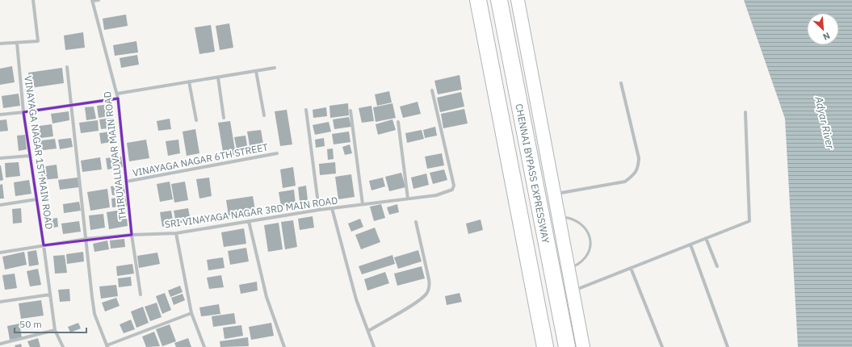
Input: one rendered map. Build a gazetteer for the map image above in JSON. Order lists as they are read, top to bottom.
{
  "streets": {
    "highway": ["CHENNAI BYPASS EXPRESSWAY"],
    "street": [
      "VINAYAGA NAGAR 1ST MAIN ROAD",
      "THIRUVALLUVAR MAIN ROAD",
      "VINAYAGA NAGAR 6TH STREET",
      "SRI VINAYAGA NAGAR 3RD MAIN ROAD"
    ]
  },
  "crossings": [
    ["VINAYAGA NAGAR 1ST MAIN ROAD", "SRI VINAYAGA NAGAR 3RD MAIN ROAD"],
    ["THIRUVALLUVAR MAIN ROAD", "VINAYAGA NAGAR 6TH STREET"],
    ["THIRUVALLUVAR MAIN ROAD", "SRI VINAYAGA NAGAR 3RD MAIN ROAD"]
  ],
  "water": ["Adyar River"],
  "scale_bar": "50 m",
  "north": "bottom right"
}
